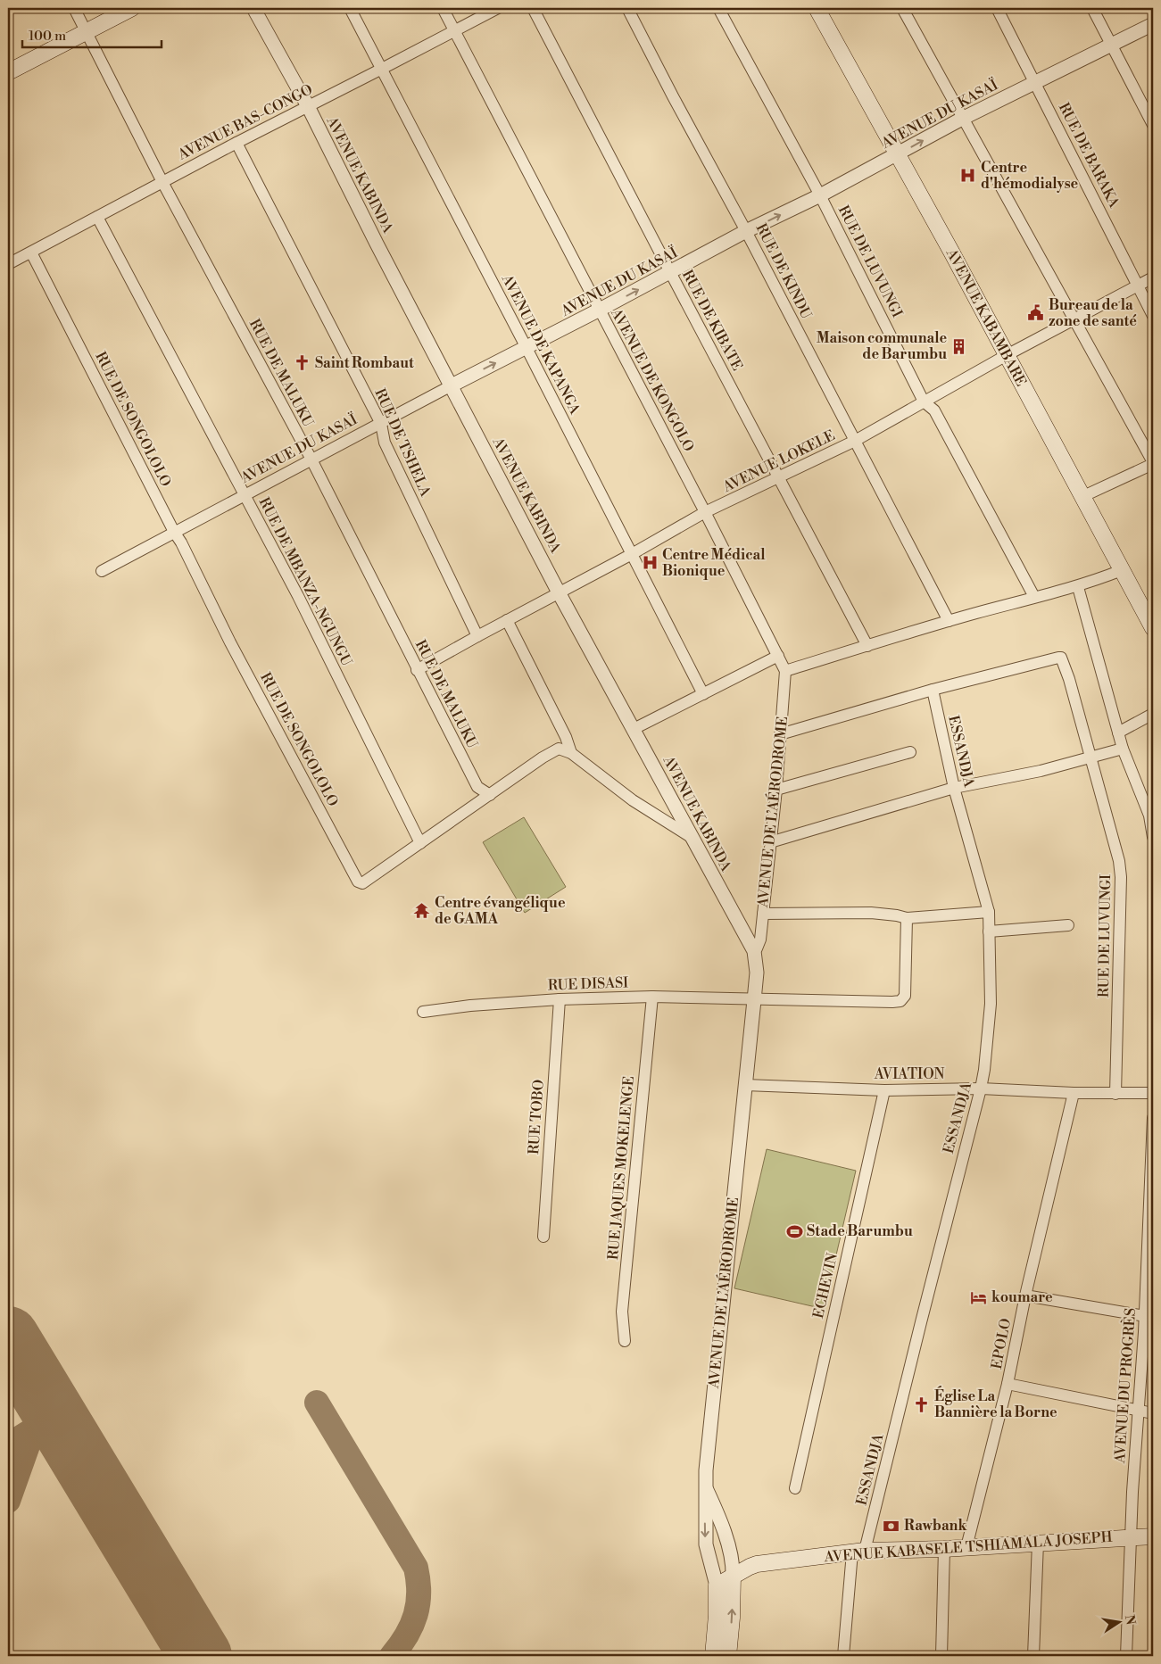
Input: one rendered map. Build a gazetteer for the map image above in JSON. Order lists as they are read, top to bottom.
{
  "streets": {
    "main road": ["AVENUE KABAMBARE", "AVENUE DE L’AÉRODROME", "AVENUE KABASELE TSHIAMALA JOSEPH"],
    "street": [
      "AVENUE DU KASAÏ",
      "AVENUE BAS-CONGO",
      "RUE DE BARAKA",
      "AVENUE KABINDA",
      "RUE DE LUVUNGI",
      "RUE DE KINDU",
      "RUE DE KIBATE",
      "AVENUE DE KAPANGA",
      "RUE DE MALUKU",
      "AVENUE DE KONGOLO",
      "RUE DE SONGOLOLO",
      "RUE DE TSHELA",
      "AVENUE LOKELE",
      "RUE DE MBANZA-NGUNGU",
      "ESSANDJA",
      "RUE DISASI",
      "AVIATION",
      "RUE TOBO",
      "RUE JAQUES MOKELENGE",
      "ECHEVIN",
      "EPOLO",
      "AVENUE DU PROGRÈS"
    ]
  },
  "crossings": [
    ["AVENUE DU KASAÏ", "RUE DE BARAKA"],
    ["AVENUE DU KASAÏ", "AVENUE KABINDA"],
    ["AVENUE DU KASAÏ", "RUE DE LUVUNGI"],
    ["AVENUE DU KASAÏ", "RUE DE KINDU"],
    ["AVENUE DU KASAÏ", "AVENUE KABAMBARE"],
    ["AVENUE DU KASAÏ", "RUE DE KIBATE"],
    ["AVENUE DU KASAÏ", "AVENUE DE KAPANGA"],
    ["AVENUE DU KASAÏ", "RUE DE MALUKU"],
    ["AVENUE DU KASAÏ", "AVENUE DE KONGOLO"],
    ["AVENUE DU KASAÏ", "RUE DE SONGOLOLO"],
    ["AVENUE DU KASAÏ", "RUE DE TSHELA"],
    ["AVENUE DU KASAÏ", "RUE DE MBANZA-NGUNGU"],
    ["AVENUE BAS-CONGO", "AVENUE KABINDA"],
    ["AVENUE BAS-CONGO", "AVENUE DE KAPANGA"],
    ["AVENUE BAS-CONGO", "RUE DE MALUKU"],
    ["AVENUE BAS-CONGO", "AVENUE DE KONGOLO"],
    ["AVENUE BAS-CONGO", "RUE DE SONGOLOLO"],
    ["AVENUE BAS-CONGO", "RUE DE TSHELA"],
    ["AVENUE BAS-CONGO", "RUE DE MBANZA-NGUNGU"],
    ["RUE DE BARAKA", "AVENUE LOKELE"],
    ["AVENUE KABINDA", "AVENUE LOKELE"],
    ["AVENUE KABINDA", "AVENUE DE L’AÉRODROME"],
    ["AVENUE KABINDA", "RUE DISASI"],
    ["RUE DE LUVUNGI", "AVENUE LOKELE"],
    ["RUE DE LUVUNGI", "ESSANDJA"],
    ["RUE DE LUVUNGI", "AVENUE DE L’AÉRODROME"],
    ["RUE DE LUVUNGI", "AVIATION"],
    ["RUE DE KINDU", "AVENUE LOKELE"],
    ["AVENUE KABAMBARE", "AVENUE LOKELE"],
    ["RUE DE KIBATE", "AVENUE LOKELE"],
    ["AVENUE DE KAPANGA", "AVENUE LOKELE"],
    ["RUE DE MALUKU", "RUE DE SONGOLOLO"],
    ["RUE DE MALUKU", "AVENUE LOKELE"],
    ["AVENUE DE KONGOLO", "AVENUE LOKELE"],
    ["AVENUE DE KONGOLO", "AVENUE DE L’AÉRODROME"],
    ["RUE DE SONGOLOLO", "RUE DE MBANZA-NGUNGU"],
    ["RUE DE TSHELA", "AVENUE LOKELE"],
    ["ESSANDJA", "AVIATION"],
    ["ESSANDJA", "AVENUE KABASELE TSHIAMALA JOSEPH"],
    ["AVENUE DE L’AÉRODROME", "RUE DISASI"],
    ["AVENUE DE L’AÉRODROME", "AVIATION"],
    ["RUE DISASI", "RUE TOBO"],
    ["RUE DISASI", "RUE JAQUES MOKELENGE"],
    ["AVIATION", "ECHEVIN"],
    ["AVIATION", "EPOLO"],
    ["EPOLO", "AVENUE KABASELE TSHIAMALA JOSEPH"],
    ["AVENUE DU PROGRÈS", "AVENUE KABASELE TSHIAMALA JOSEPH"]
  ],
  "places": {
    "hospital": ["Centre d'hémodialyse", "Centre Médical Bionique"],
    "public building": ["Bureau de la zone de santé"],
    "building": ["Maison communale de Barumbu"],
    "church": ["Saint Rombaut", "Église La Bannière la Borne"],
    "temple": ["Centre évangélique de GAMA"],
    "sports": ["Stade Barumbu"],
    "hotel": ["koumare"],
    "bank": ["Rawbank"]
  },
  "scale_bar": "100 m",
  "north": "right"
}
